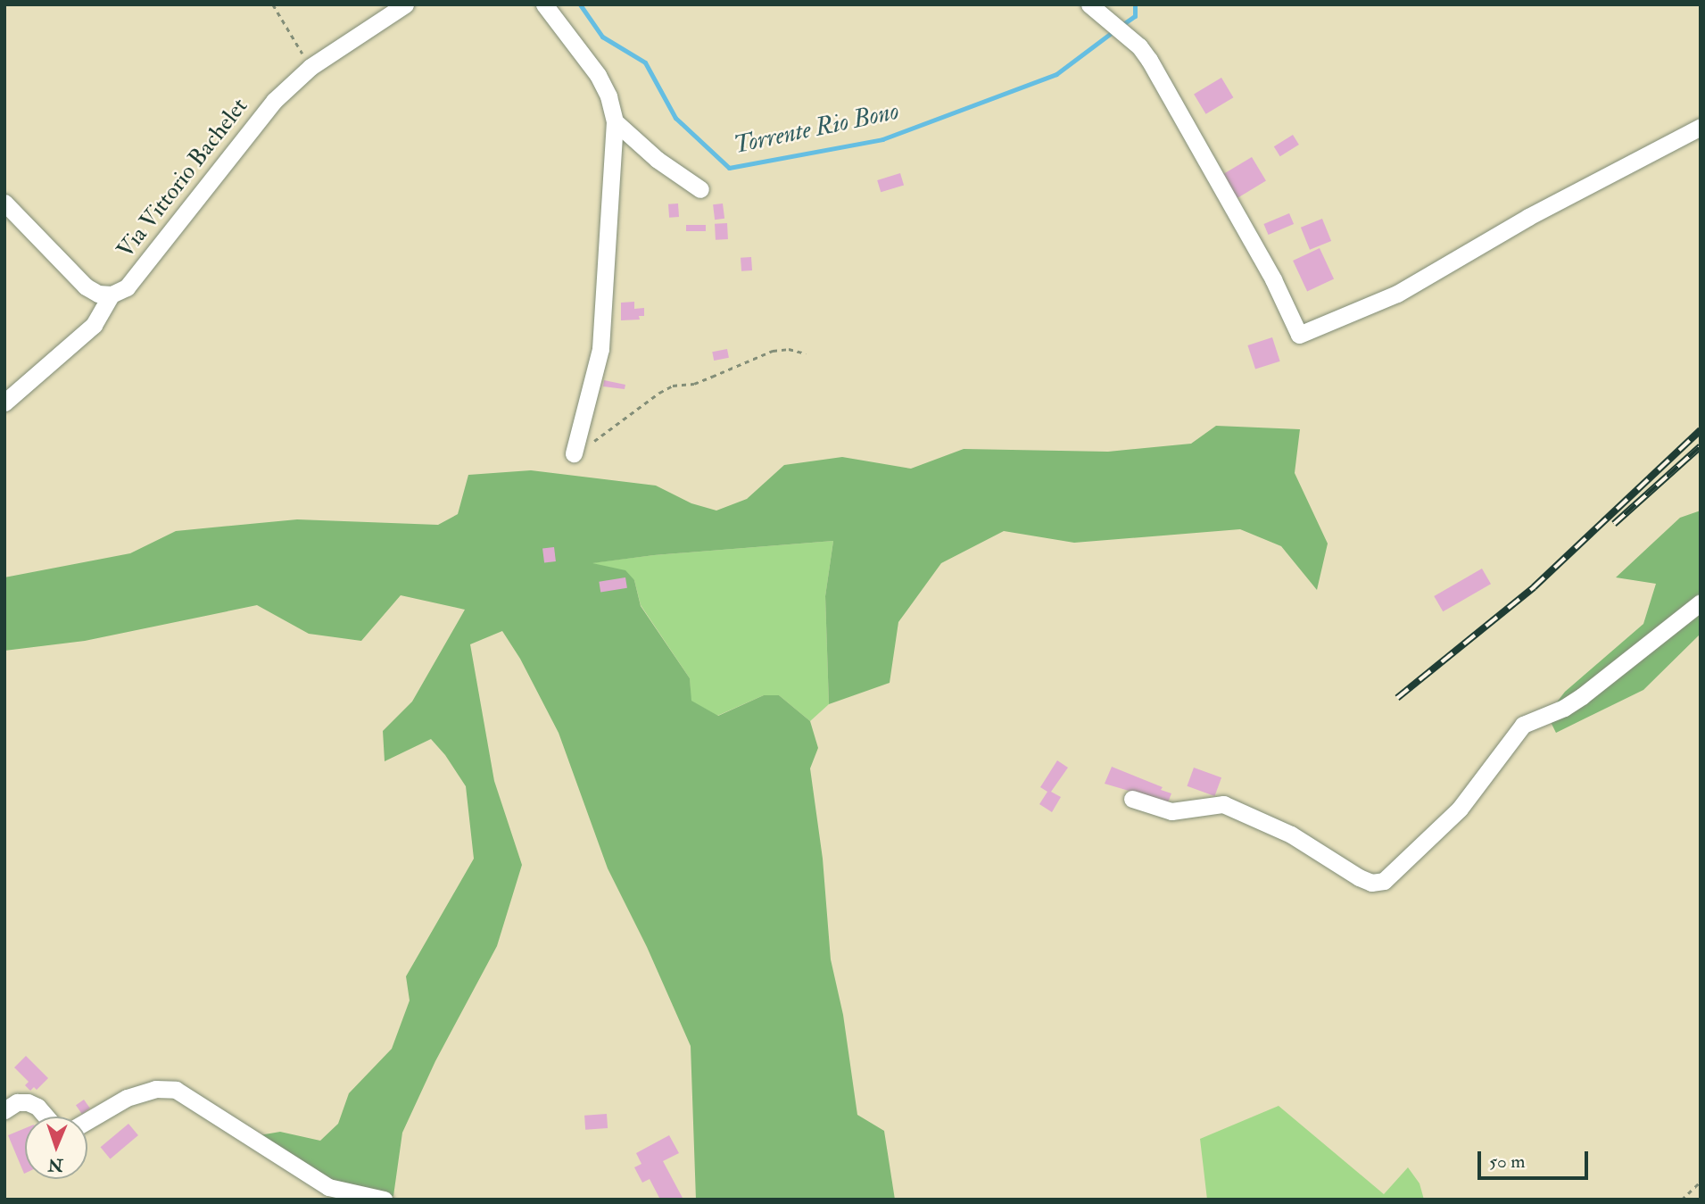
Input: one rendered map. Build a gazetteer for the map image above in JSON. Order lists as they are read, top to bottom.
{
  "streets": {
    "street": ["Via Vittorio Bachelet"]
  },
  "water": ["Torrente Rio Bono"],
  "scale_bar": "50 m",
  "north": "bottom"
}
